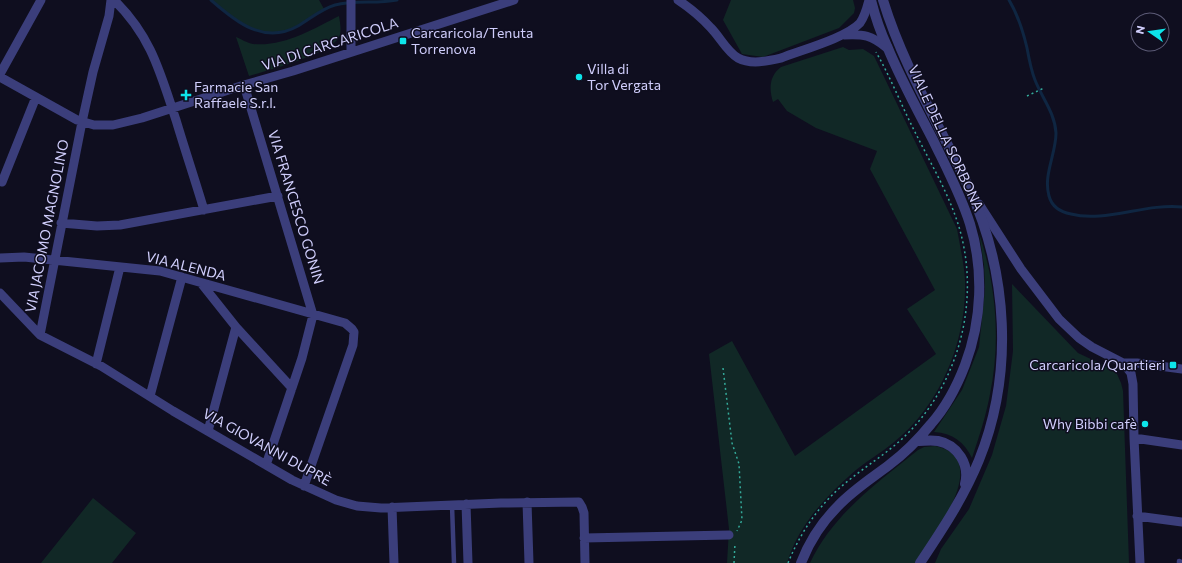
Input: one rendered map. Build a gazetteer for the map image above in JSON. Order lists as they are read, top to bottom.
{
  "streets": {
    "street": [
      "VIA DI CARCARICOLA",
      "VIALE DELLA SORBONA",
      "VIA FRANCESCO GONIN",
      "VIA JACOMO MAGNOLINO",
      "VIA ALENDA",
      "VIA GIOVANNI DUPRÈ"
    ]
  },
  "crossings": [
    ["VIA DI CARCARICOLA", "VIA FRANCESCO GONIN"],
    ["VIA DI CARCARICOLA", "VIA JACOMO MAGNOLINO"],
    ["VIA FRANCESCO GONIN", "VIA ALENDA"],
    ["VIA JACOMO MAGNOLINO", "VIA ALENDA"],
    ["VIA JACOMO MAGNOLINO", "VIA GIOVANNI DUPRÈ"],
    ["VIA ALENDA", "VIA GIOVANNI DUPRÈ"]
  ],
  "places": {
    "transit": ["Carcaricola/Tenuta Torrenova", "Carcaricola/Quartieri"],
    "other": ["Villa di Tor Vergata", "Why Bibbi cafè"],
    "health": ["Farmacie San Raffaele S.r.l."]
  },
  "north": "left"
}
